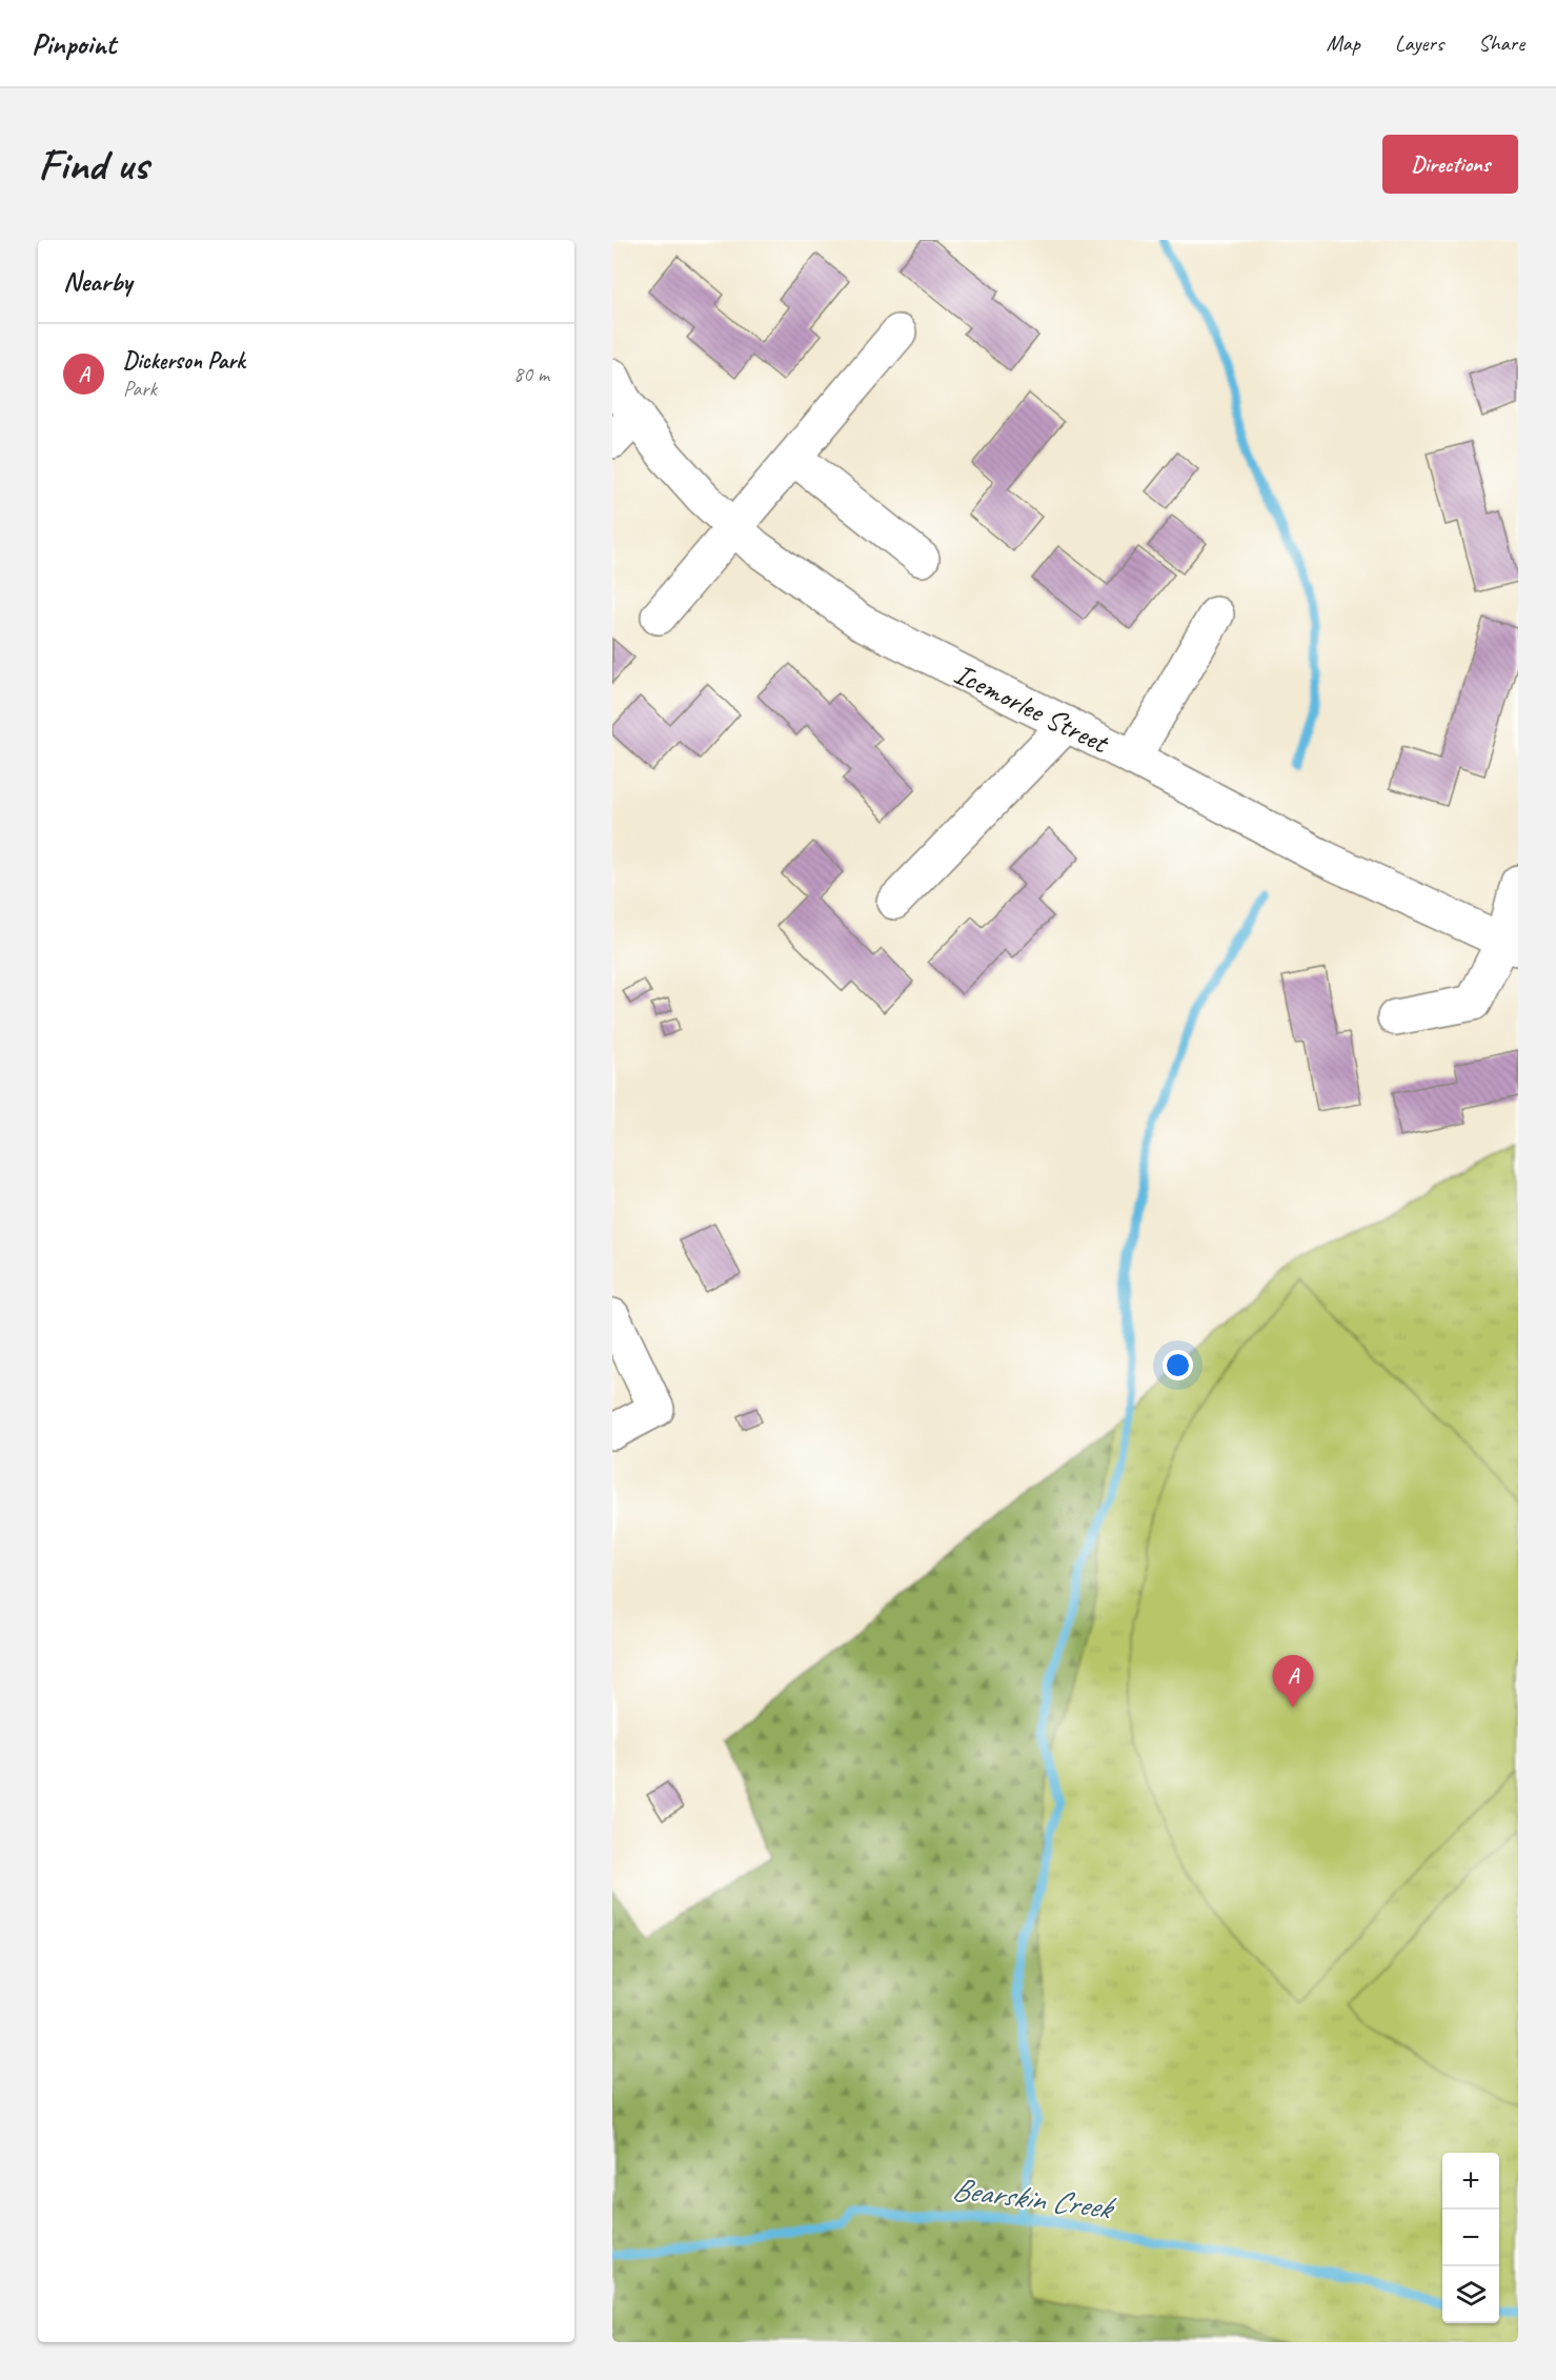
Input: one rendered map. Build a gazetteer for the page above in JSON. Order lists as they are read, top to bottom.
{
  "streets": {
    "street": ["Icemorlee Street"]
  },
  "water": ["Bearskin Creek"],
  "page": {
    "header": "Pinpoint",
    "nav": ["Map", "Layers", "Share"],
    "buttons": "Directions",
    "title": "Find us",
    "heading": "Nearby",
    "list": [
      {
        "mark": "A",
        "name": "Dickerson Park",
        "note": "Park",
        "value": "80 m"
      }
    ],
    "pins": "A",
    "map_buttons": ["+", "−"]
  }
}
